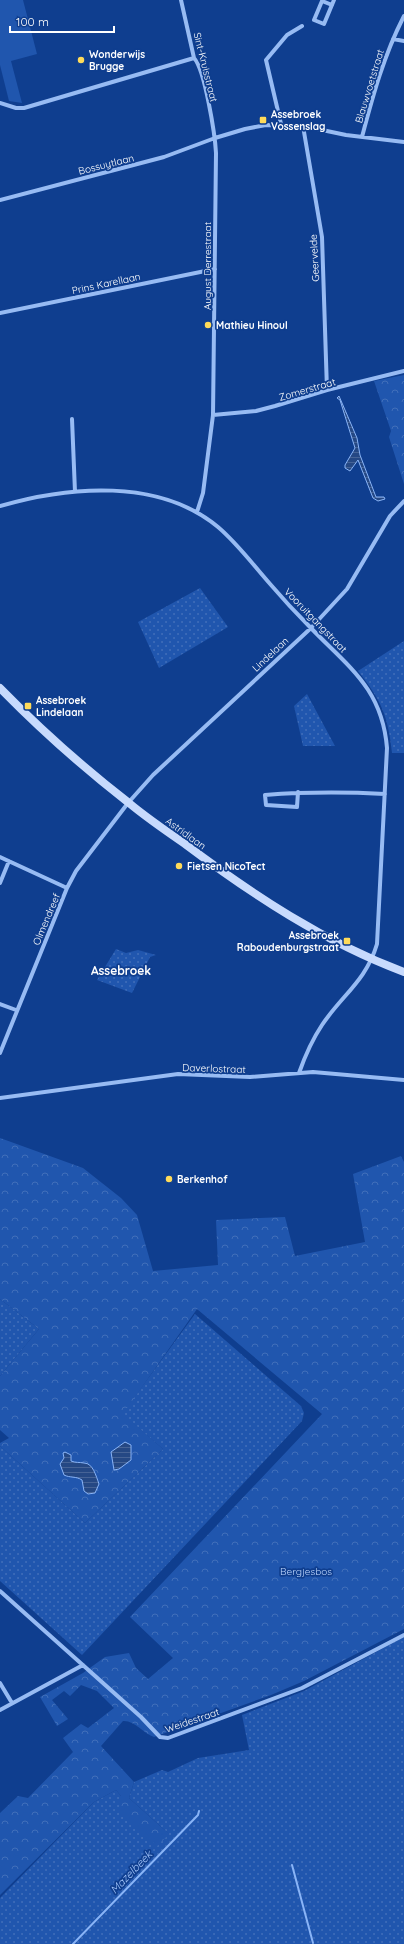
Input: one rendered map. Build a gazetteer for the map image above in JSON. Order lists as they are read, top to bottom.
{
  "streets": {
    "main road": ["Astridlaan"],
    "street": [
      "Sint-Kruisstraat",
      "Blauwvoetstraat",
      "Bossuytlaan",
      "Geervelde",
      "August Derrestraat",
      "Prins Karellaan",
      "Zomerstraat",
      "Vooruitgangstraat",
      "Lindelaan",
      "Olmendreef",
      "Daverlostraat",
      "Weidestraat"
    ]
  },
  "crossings": [
    ["Sint-Kruisstraat", "Bossuytlaan"],
    ["Sint-Kruisstraat", "August Derrestraat"],
    ["Blauwvoetstraat", "Bossuytlaan"],
    ["Bossuytlaan", "Geervelde"],
    ["Bossuytlaan", "August Derrestraat"],
    ["Geervelde", "Zomerstraat"],
    ["August Derrestraat", "Prins Karellaan"],
    ["August Derrestraat", "Zomerstraat"],
    ["August Derrestraat", "Vooruitgangstraat"],
    ["Vooruitgangstraat", "Lindelaan"],
    ["Vooruitgangstraat", "Astridlaan"],
    ["Vooruitgangstraat", "Daverlostraat"],
    ["Lindelaan", "Astridlaan"],
    ["Lindelaan", "Olmendreef"],
    ["Astridlaan", "Olmendreef"]
  ],
  "districts": ["Assebroek"],
  "water": ["Mazelbeek"],
  "parks": ["Bergjesbos"],
  "places": {
    "other": [
      "Wonderwijs Brugge",
      "Mathieu Hinoul",
      "Fietsen NicoTect",
      "Berkenhof"
    ],
    "transit": ["Assebroek Vossenslag", "Assebroek Lindelaan", "Assebroek Raboudenburgstraat"]
  },
  "scale_bar": "100 m"
}
